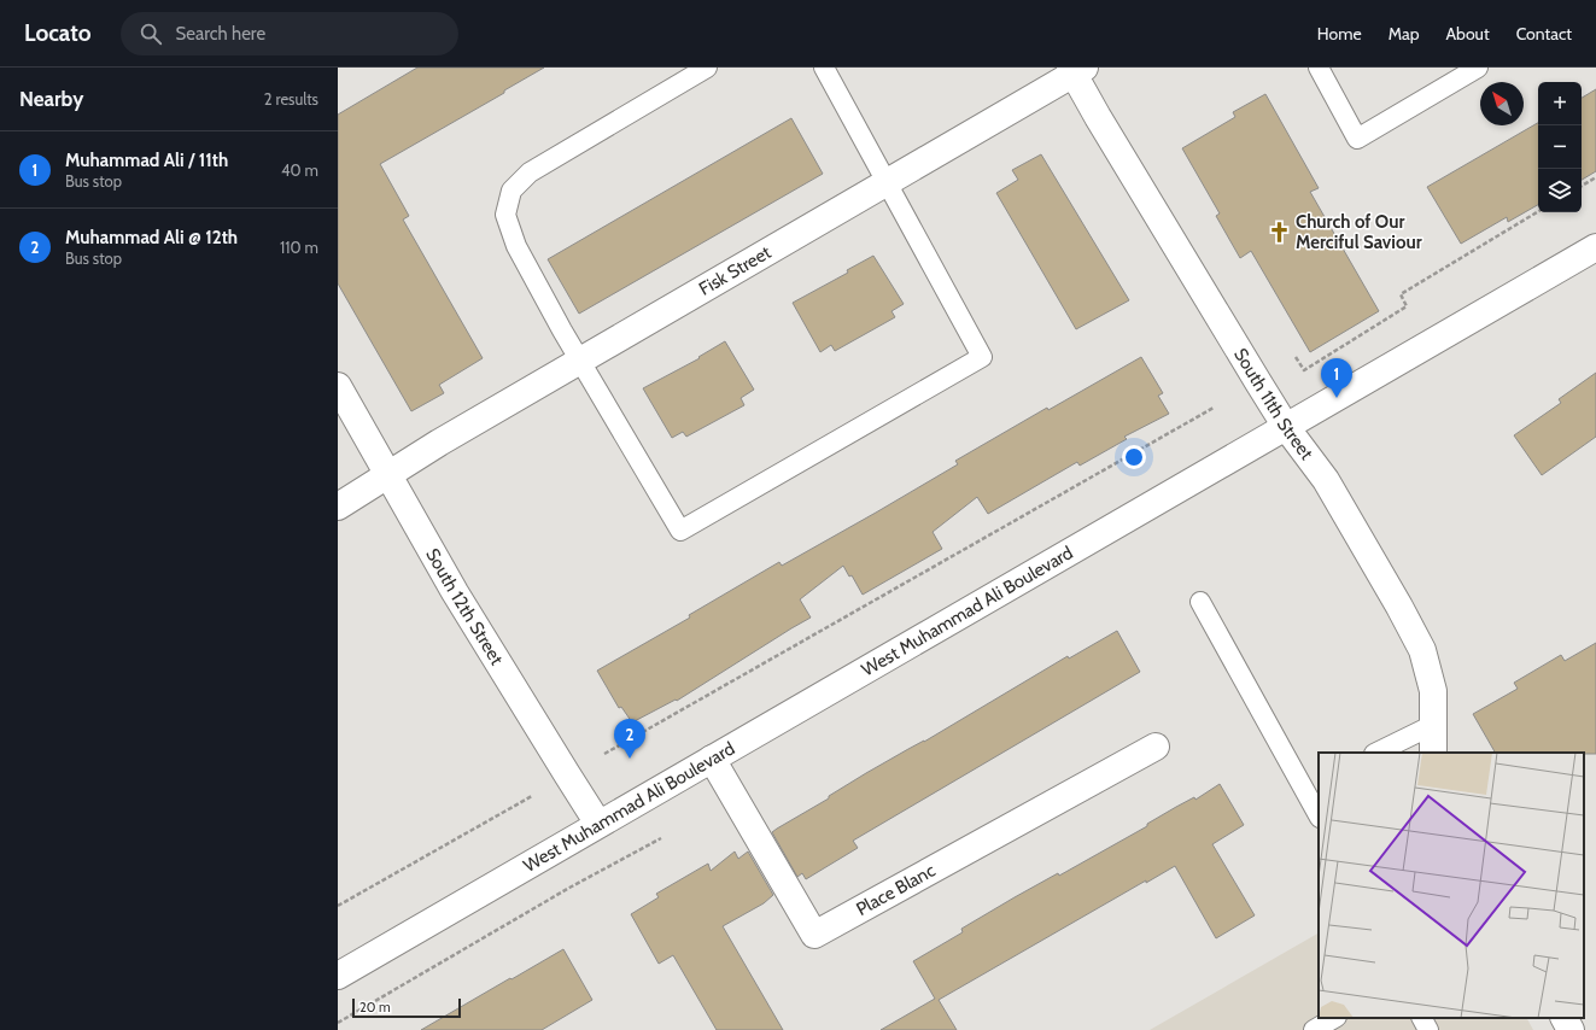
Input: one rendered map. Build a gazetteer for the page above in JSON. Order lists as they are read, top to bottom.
{
  "streets": {
    "street": [
      "Fisk Street",
      "South 11th Street",
      "South 12th Street",
      "West Muhammad Ali Boulevard",
      "Place Blanc"
    ]
  },
  "crossings": [
    ["Fisk Street", "South 11th Street"],
    ["Fisk Street", "South 12th Street"],
    ["South 11th Street", "West Muhammad Ali Boulevard"],
    ["South 12th Street", "West Muhammad Ali Boulevard"],
    ["West Muhammad Ali Boulevard", "Place Blanc"]
  ],
  "places": {
    "church": ["Church of Our Merciful Saviour"]
  },
  "scale_bar": "20 m",
  "north": "top left",
  "page": {
    "header": "Locato",
    "search": "Search here",
    "nav": [
      "Home",
      "Map",
      "About",
      "Contact"
    ],
    "heading": ["Nearby", "2 results"],
    "map_buttons": ["+", "−"],
    "list": [
      {
        "mark": "1",
        "name": "Muhammad Ali / 11th",
        "note": "Bus stop",
        "value": "40 m"
      },
      {
        "mark": "2",
        "name": "Muhammad Ali @ 12th",
        "note": "Bus stop",
        "value": "110 m"
      }
    ],
    "pins": ["1", "2"],
    "scale": "20 m"
  }
}
